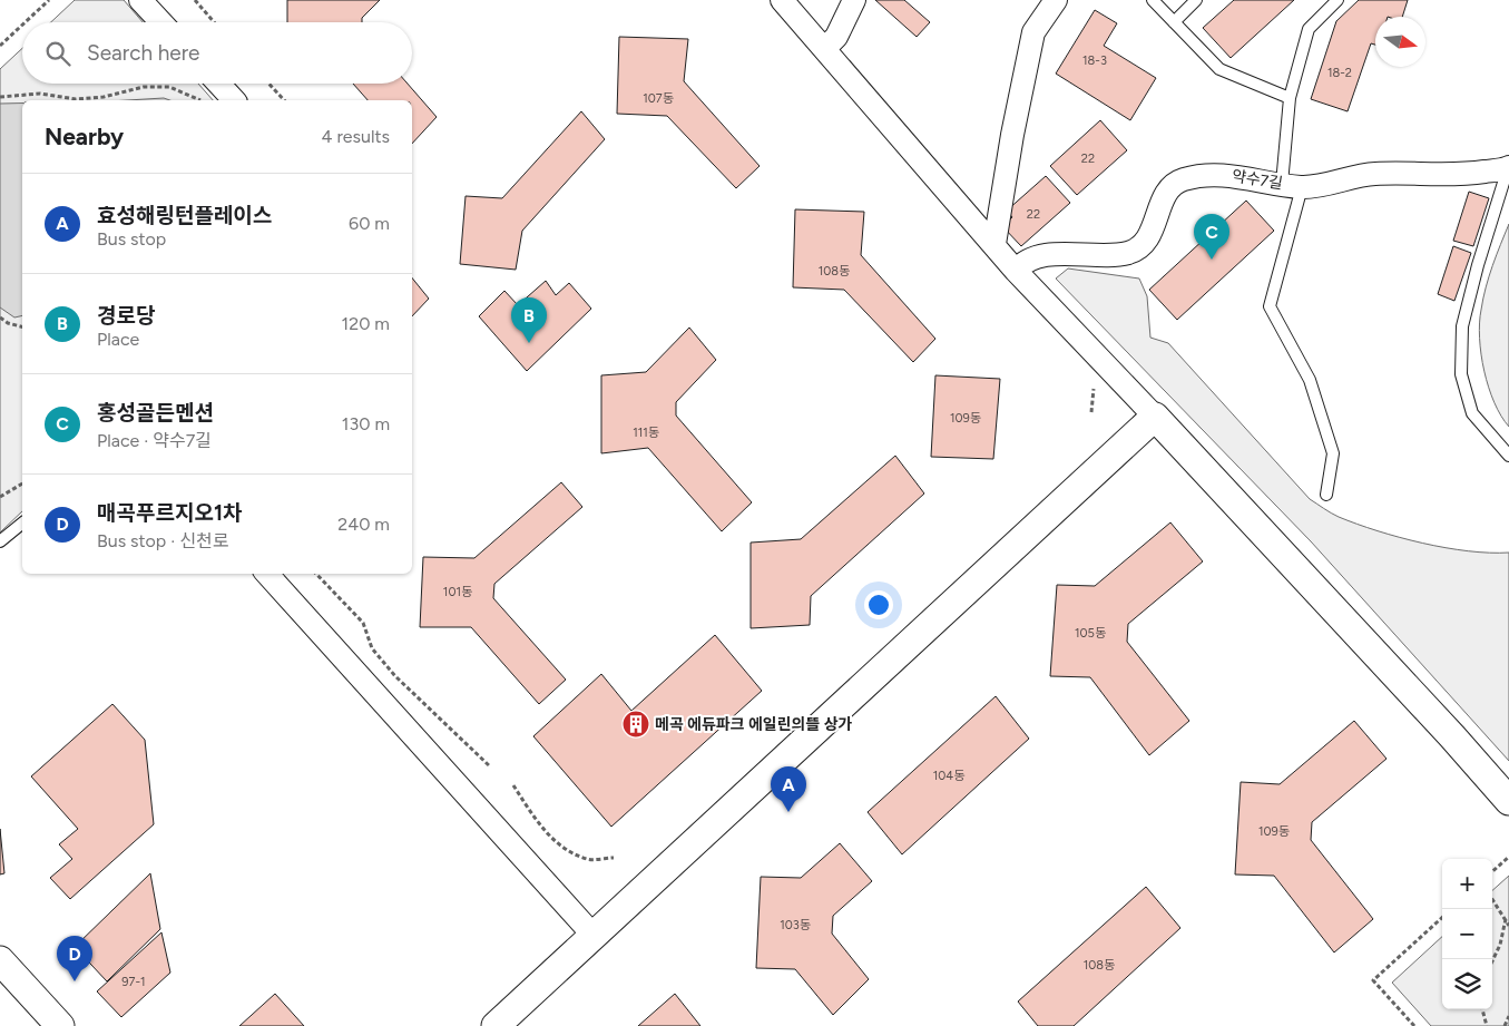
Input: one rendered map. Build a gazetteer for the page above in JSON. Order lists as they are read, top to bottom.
{
  "streets": {
    "street": ["약수7길"]
  },
  "places": {
    "building": ["메곡 에듀파크 에일린의뜰 상가"]
  },
  "house_numbers": [
    "18-3",
    "18-2",
    "107동",
    "22",
    "22",
    "108동",
    "109동",
    "111동",
    "101동",
    "105동",
    "104동",
    "109동",
    "103동",
    "108동",
    "97-1"
  ],
  "north": "right",
  "page": {
    "search": "Search here",
    "heading": ["Nearby", "4 results"],
    "list": [
      {
        "mark": "A",
        "name": "효성해링턴플레이스",
        "note": "Bus stop",
        "value": "60 m"
      },
      {
        "mark": "B",
        "name": "경로당",
        "note": "Place",
        "value": "120 m"
      },
      {
        "mark": "C",
        "name": "홍성골든멘션",
        "note": "Place · 약수7길",
        "value": "130 m"
      },
      {
        "mark": "D",
        "name": "매곡푸르지오1차",
        "note": "Bus stop · 신천로",
        "value": "240 m"
      }
    ],
    "pins": [
      "C",
      "B",
      "A",
      "D"
    ],
    "map_buttons": ["+", "−"]
  }
}
